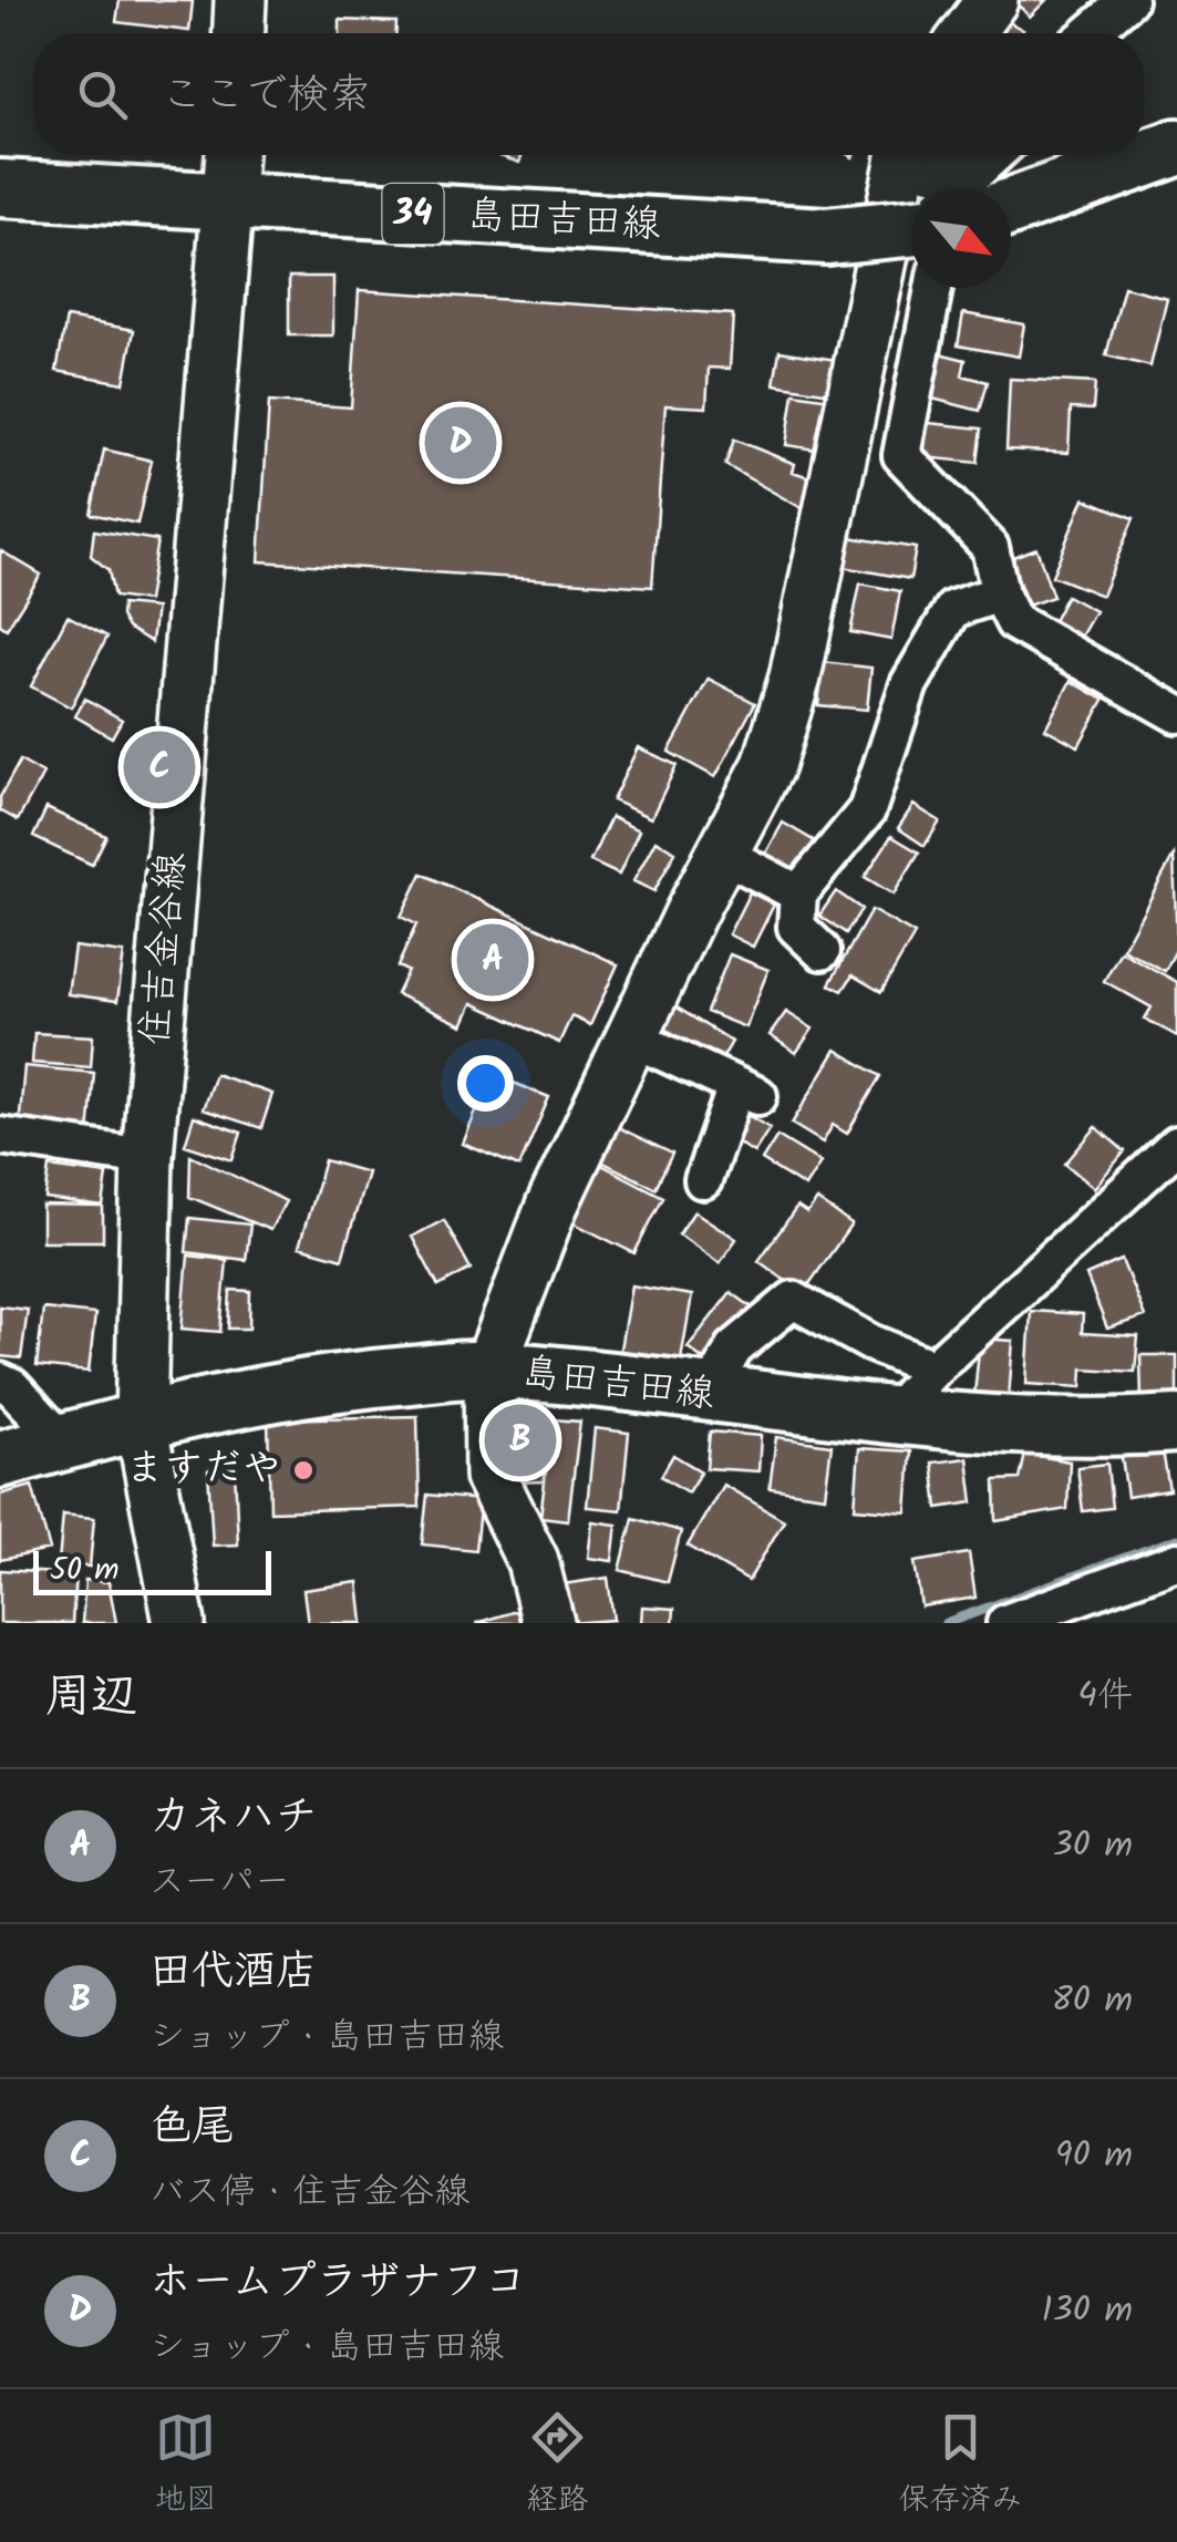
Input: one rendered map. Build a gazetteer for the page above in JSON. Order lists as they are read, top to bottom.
{
  "streets": {
    "main road": ["34", "島田吉田線"],
    "street": ["住吉金谷線"]
  },
  "crossings": [
    ["島田吉田線", "住吉金谷線"]
  ],
  "places": ["ますだや"],
  "scale_bar": "50 m",
  "north": "bottom right",
  "page": {
    "search": "ここで検索",
    "pins": [
      "D",
      "C",
      "A",
      "B"
    ],
    "scale": "50 m",
    "heading": ["周辺", "4件"],
    "list": [
      {
        "mark": "A",
        "name": "カネハチ",
        "note": "スーパー",
        "value": "30 m"
      },
      {
        "mark": "B",
        "name": "田代酒店",
        "note": "ショップ · 島田吉田線",
        "value": "80 m"
      },
      {
        "mark": "C",
        "name": "色尾",
        "note": "バス停 · 住吉金谷線",
        "value": "90 m"
      },
      {
        "mark": "D",
        "name": "ホームプラザナフコ",
        "note": "ショップ · 島田吉田線",
        "value": "130 m"
      }
    ],
    "nav": ["地図", "経路", "保存済み"]
  }
}
